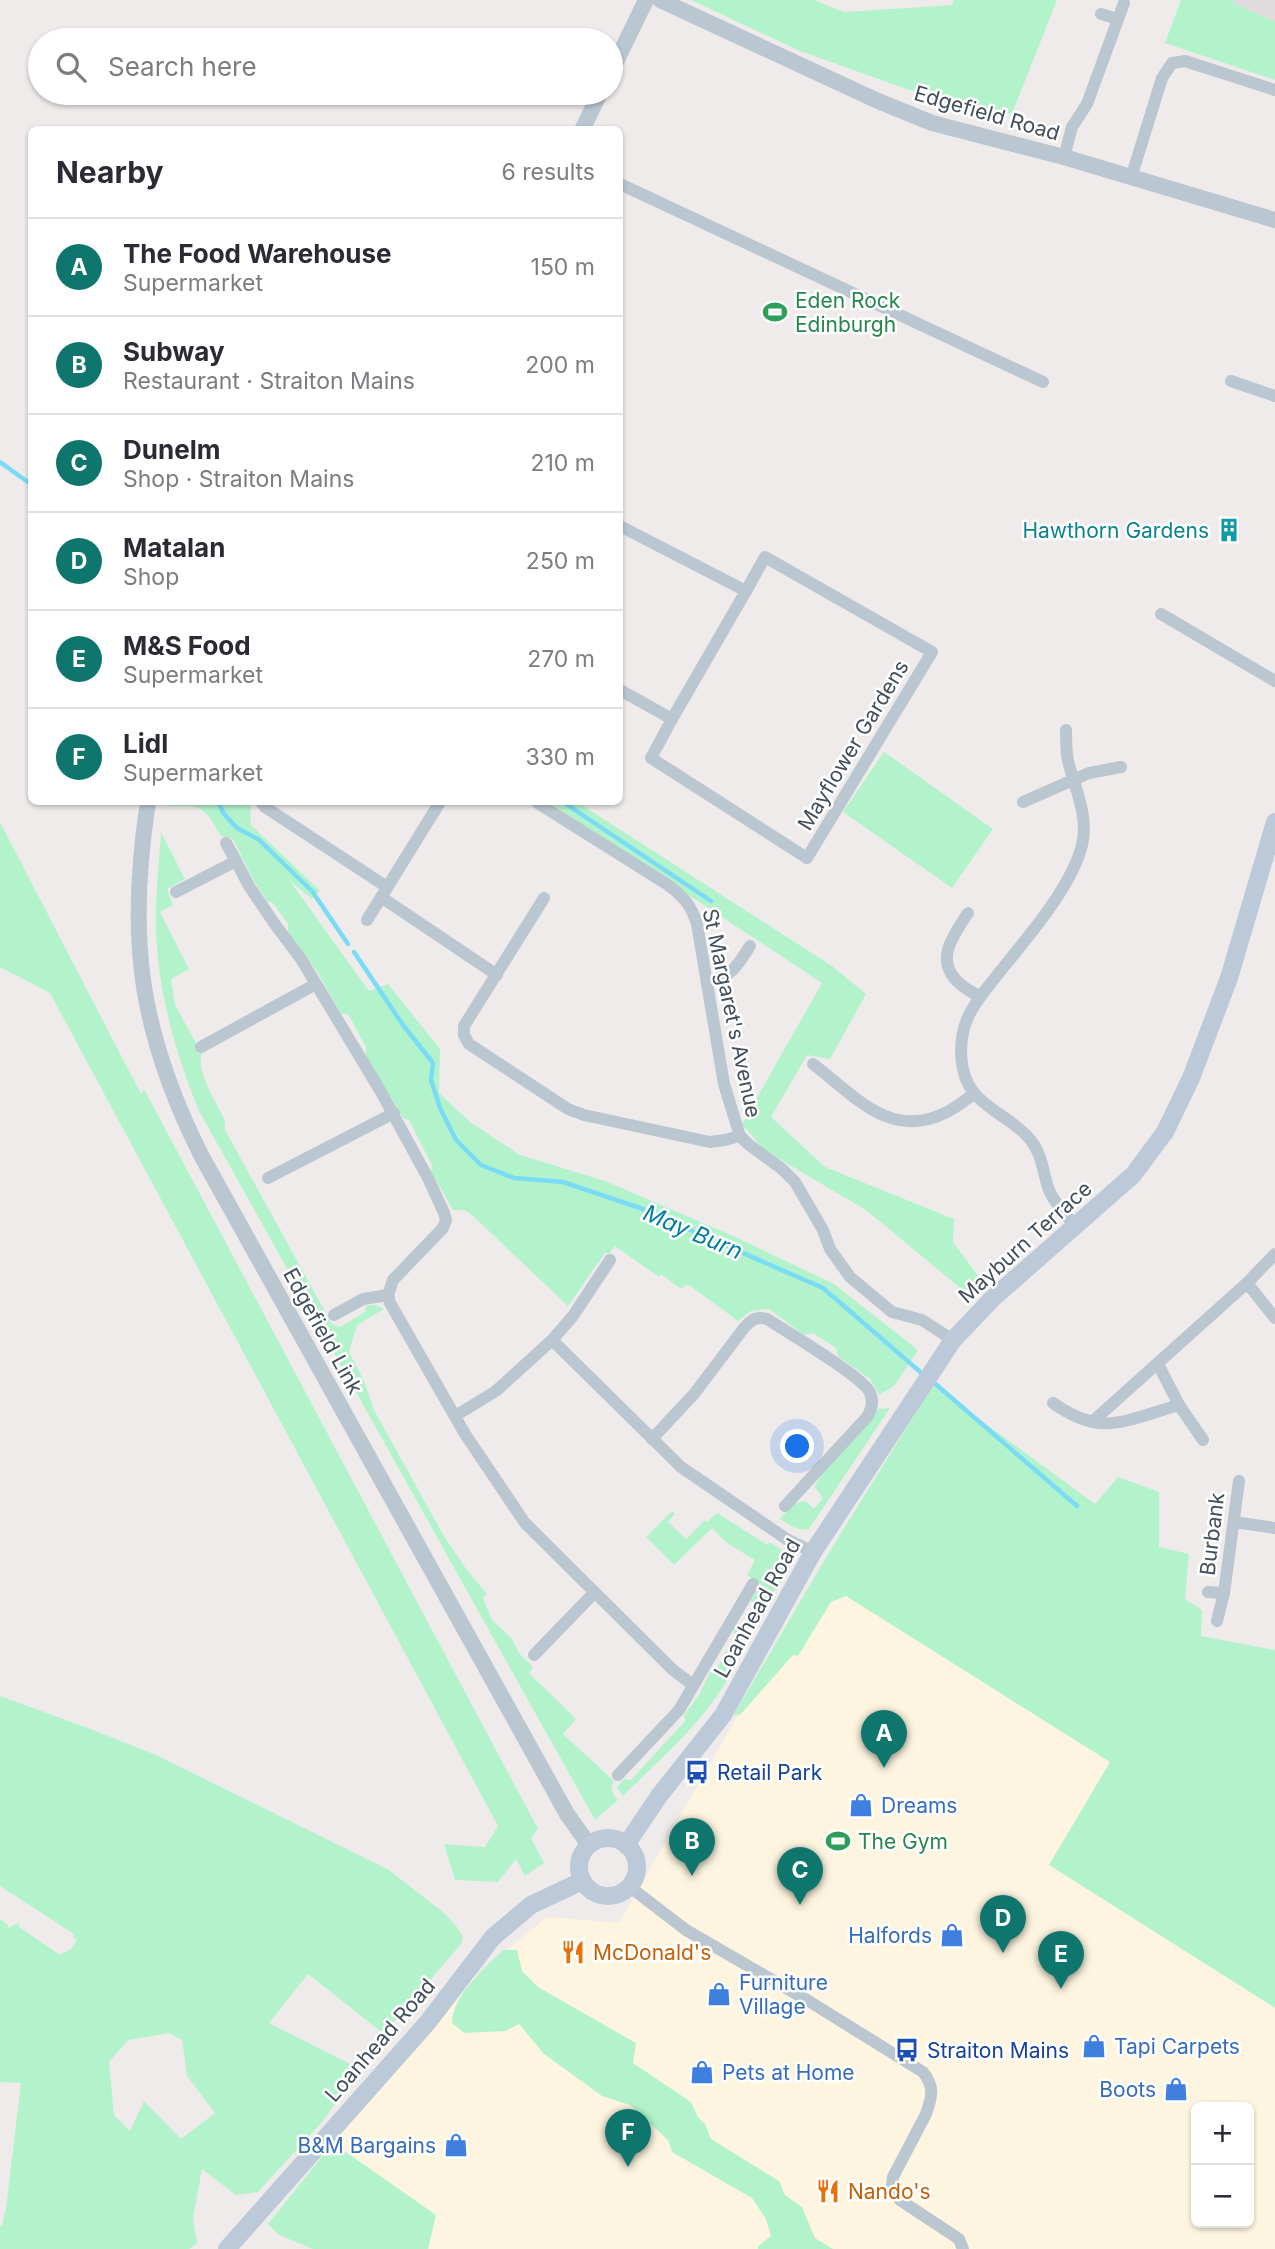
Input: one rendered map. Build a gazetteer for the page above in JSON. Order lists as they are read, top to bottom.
{
  "streets": {
    "main road": ["Mayburn Terrace", "Loanhead Road"],
    "street": [
      "Edgefield Road",
      "Mayflower Gardens",
      "St Margaret's Avenue",
      "Edgefield Link",
      "Burbank"
    ]
  },
  "crossings": [
    ["St Margaret's Avenue", "Mayburn Terrace"],
    ["Mayburn Terrace", "Loanhead Road"],
    ["Edgefield Link", "Loanhead Road"]
  ],
  "water": ["May Burn"],
  "places": {
    "sports": ["Eden Rock Edinburgh", "The Gym"],
    "building": ["Hawthorn Gardens"],
    "bus stop": ["Retail Park", "Straiton Mains"],
    "shop": [
      "Dreams",
      "Halfords",
      "Furniture Village",
      "Tapi Carpets",
      "Pets at Home",
      "Boots",
      "B&M Bargains"
    ],
    "restaurant": ["McDonald's", "Nando's"]
  },
  "page": {
    "search": "Search here",
    "heading": ["Nearby", "6 results"],
    "list": [
      {
        "mark": "A",
        "name": "The Food Warehouse",
        "note": "Supermarket",
        "value": "150 m"
      },
      {
        "mark": "B",
        "name": "Subway",
        "note": "Restaurant · Straiton Mains",
        "value": "200 m"
      },
      {
        "mark": "C",
        "name": "Dunelm",
        "note": "Shop · Straiton Mains",
        "value": "210 m"
      },
      {
        "mark": "D",
        "name": "Matalan",
        "note": "Shop",
        "value": "250 m"
      },
      {
        "mark": "E",
        "name": "M&S Food",
        "note": "Supermarket",
        "value": "270 m"
      },
      {
        "mark": "F",
        "name": "Lidl",
        "note": "Supermarket",
        "value": "330 m"
      }
    ],
    "pins": [
      "A",
      "B",
      "C",
      "D",
      "E",
      "F"
    ],
    "map_buttons": ["+", "−"]
  }
}
